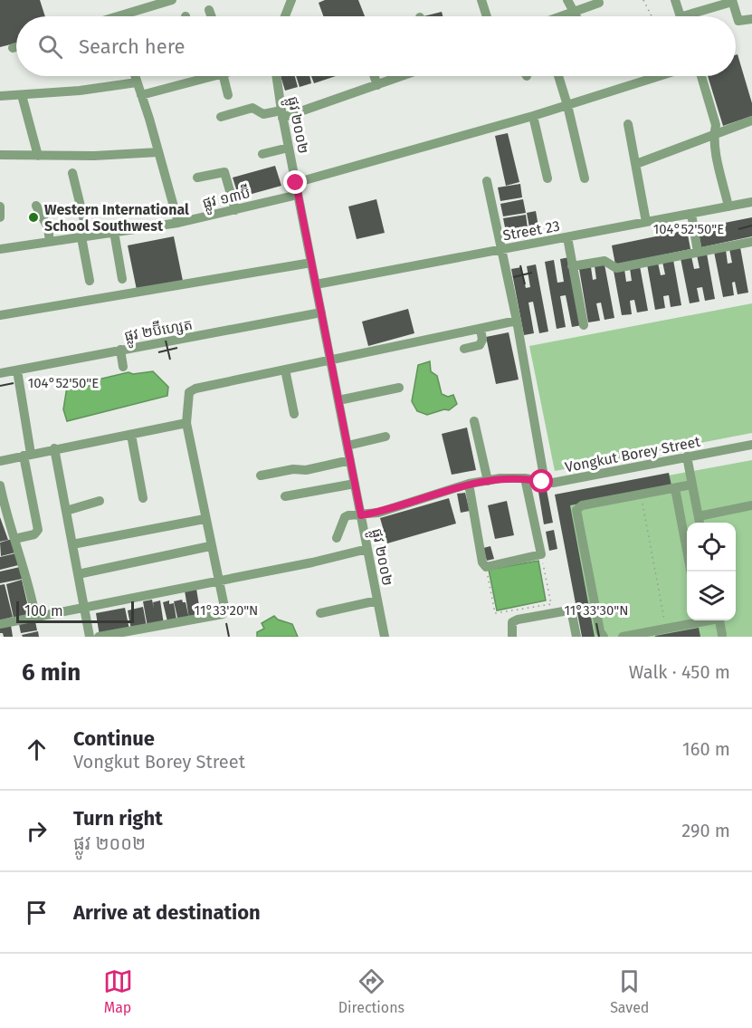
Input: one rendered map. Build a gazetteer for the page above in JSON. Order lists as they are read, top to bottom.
{
  "streets": {
    "street": [
      "ផ្លូវ ២០០២",
      "ផ្លូវ ១៣ប៊ី",
      "Street 23",
      "ផ្លូវ ២ប៊ីហ្សេត",
      "Vongkut Borey Street"
    ]
  },
  "crossings": [
    ["ផ្លូវ ២០០២", "ផ្លូវ ១៣ប៊ី"],
    ["ផ្លូវ ២០០២", "Street 23"],
    ["ផ្លូវ ២០០២", "ផ្លូវ ២ប៊ីហ្សេត"],
    ["ផ្លូវ ២០០២", "Vongkut Borey Street"]
  ],
  "places": ["Western International School Southwest"],
  "scale_bar": "100 m",
  "page": {
    "search": "Search here",
    "scale": "100 m",
    "heading": ["6 min", "Walk · 450 m"],
    "list": [
      ["Continue", "Vongkut Borey Street", "160 m"],
      ["Turn right", "ផ្លូវ ២០០២", "290 m"],
      "Arrive at destination"
    ],
    "nav": ["Map", "Directions", "Saved"]
  },
  "coordinates": ["104°52'50\"E", "11°33'20\"N", "11°33'30\"N"]
}
